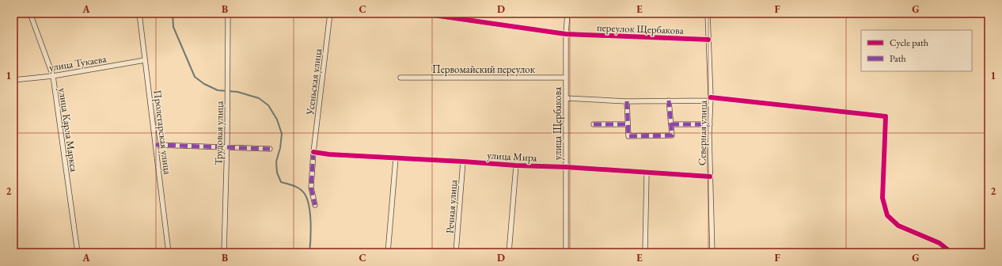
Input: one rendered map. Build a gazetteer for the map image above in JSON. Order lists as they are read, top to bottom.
{
  "streets": {
    "street": [
      "переулок Щербакова",
      "улица Тукаева",
      "Первомайский переулок",
      "Усеньская улица",
      "улица Щербакова",
      "улица Карла Маркса",
      "Пролетарская улица",
      "Трудовая улица",
      "Северная улица",
      "улица Мира",
      "Речная улица"
    ]
  },
  "crossings": [
    ["переулок Щербакова", "улица Щербакова"],
    ["переулок Щербакова", "Северная улица"],
    ["улица Тукаева", "улица Карла Маркса"],
    ["улица Тукаева", "Пролетарская улица"],
    ["Первомайский переулок", "улица Щербакова"],
    ["Усеньская улица", "улица Мира"],
    ["улица Щербакова", "улица Мира"],
    ["Северная улица", "улица Мира"],
    ["улица Мира", "Речная улица"]
  ],
  "legend": ["Cycle path", "Path"],
  "grid": {
    "columns": [
      "A",
      "B",
      "C",
      "D",
      "E",
      "F",
      "G"
    ],
    "rows": ["1", "2"]
  }
}
